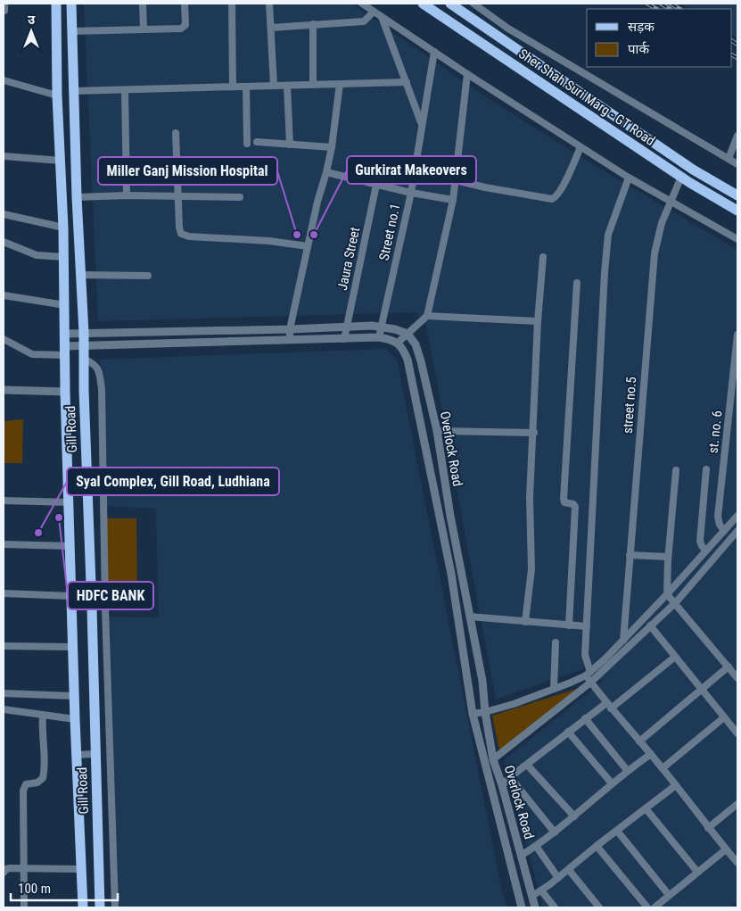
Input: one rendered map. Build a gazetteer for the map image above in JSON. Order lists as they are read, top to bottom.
{
  "streets": {
    "main road": ["Sher Shah Suri Marg - GT Road", "Gill Road"],
    "street": [
      "Street no.1",
      "Jaura Street",
      "street no.5",
      "st. no. 6",
      "Overlock Road"
    ]
  },
  "crossings": [
    ["Sher Shah Suri Marg - GT Road", "street no.5"]
  ],
  "places": [
    "Miller Ganj Mission Hospital",
    "Gurkirat Makeovers",
    "HDFC BANK",
    "Syal Complex, Gill Road, Ludhiana"
  ],
  "legend": ["सड़क", "पार्क"],
  "scale_bar": "100 m",
  "north": "top"
}
